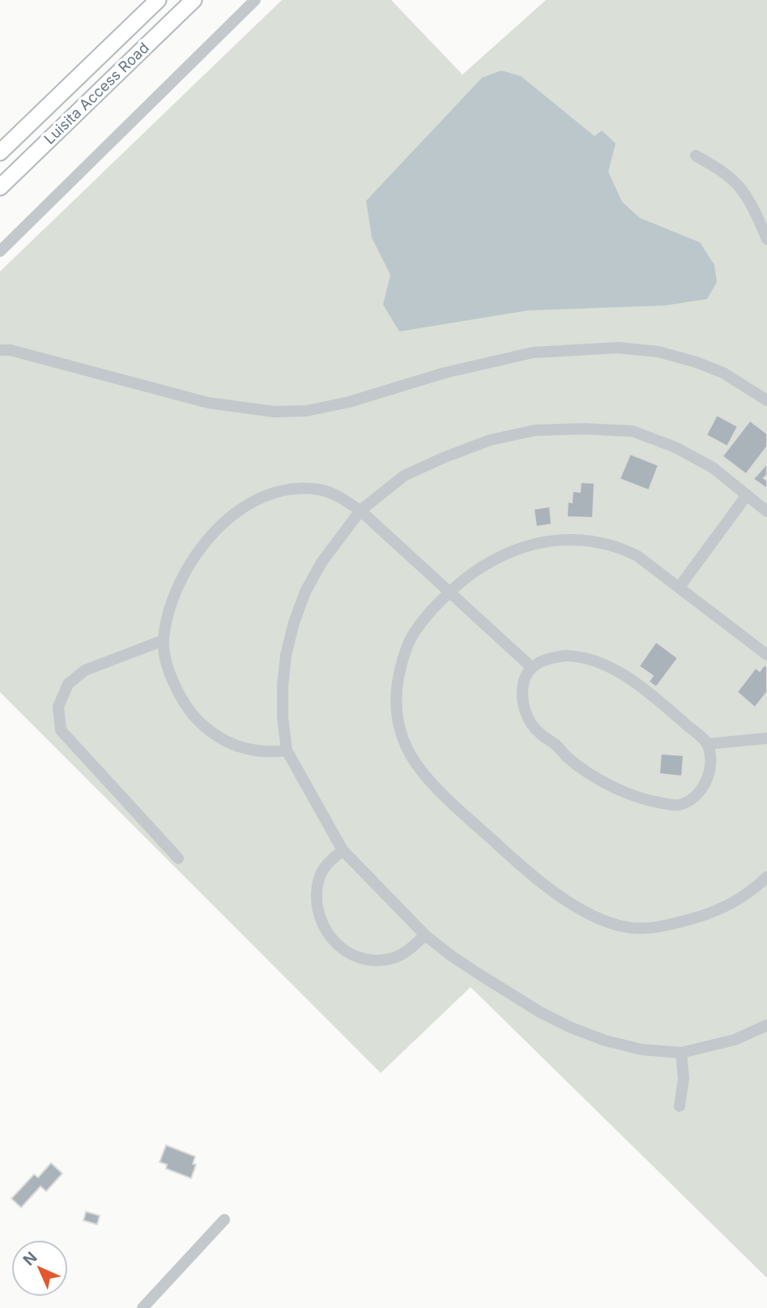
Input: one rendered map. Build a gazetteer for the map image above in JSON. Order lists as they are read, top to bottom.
{
  "streets": {
    "main road": ["Luisita Access Road"]
  },
  "north": "top left"
}
